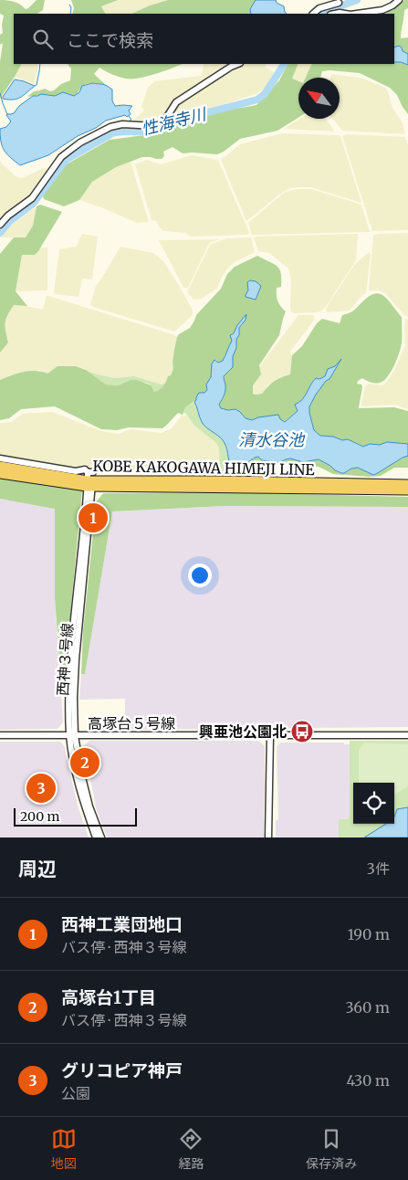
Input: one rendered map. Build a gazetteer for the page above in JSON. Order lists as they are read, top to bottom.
{
  "streets": {
    "main road": ["KOBE KAKOGAWA HIMEJI LINE"],
    "street": ["西神３号線", "高塚台５号線"]
  },
  "crossings": [
    ["KOBE KAKOGAWA HIMEJI LINE", "西神３号線"],
    ["西神３号線", "高塚台５号線"]
  ],
  "water": ["性海寺川", "清水谷池"],
  "places": {
    "bus stop": ["興亜池公園北"]
  },
  "scale_bar": "200 m",
  "north": "top left",
  "page": {
    "search": "ここで検索",
    "pins": ["1", "2", "3"],
    "scale": "200 m",
    "heading": ["周辺", "3件"],
    "list": [
      {
        "mark": "1",
        "name": "西神工業団地口",
        "note": "バス停 · 西神３号線",
        "value": "190 m"
      },
      {
        "mark": "2",
        "name": "高塚台1丁目",
        "note": "バス停 · 西神３号線",
        "value": "360 m"
      },
      {
        "mark": "3",
        "name": "グリコピア神戸",
        "note": "公園",
        "value": "430 m"
      }
    ],
    "nav": ["地図", "経路", "保存済み"]
  }
}
